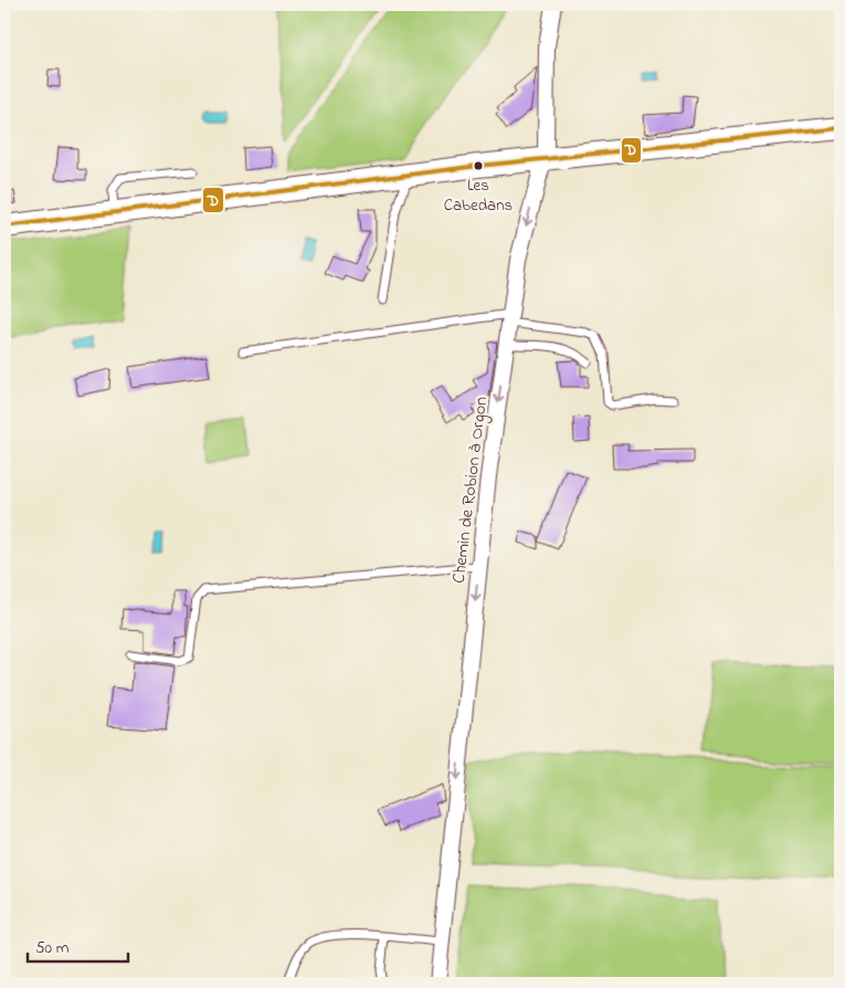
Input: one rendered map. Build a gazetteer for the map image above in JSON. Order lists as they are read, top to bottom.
{
  "streets": {
    "street": ["Chemin de Robion à Orgon"]
  },
  "one_way": ["Chemin de Robion à Orgon"],
  "places": ["Les Cabedans"],
  "lines": ["transit line D"],
  "scale_bar": "50 m"
}
